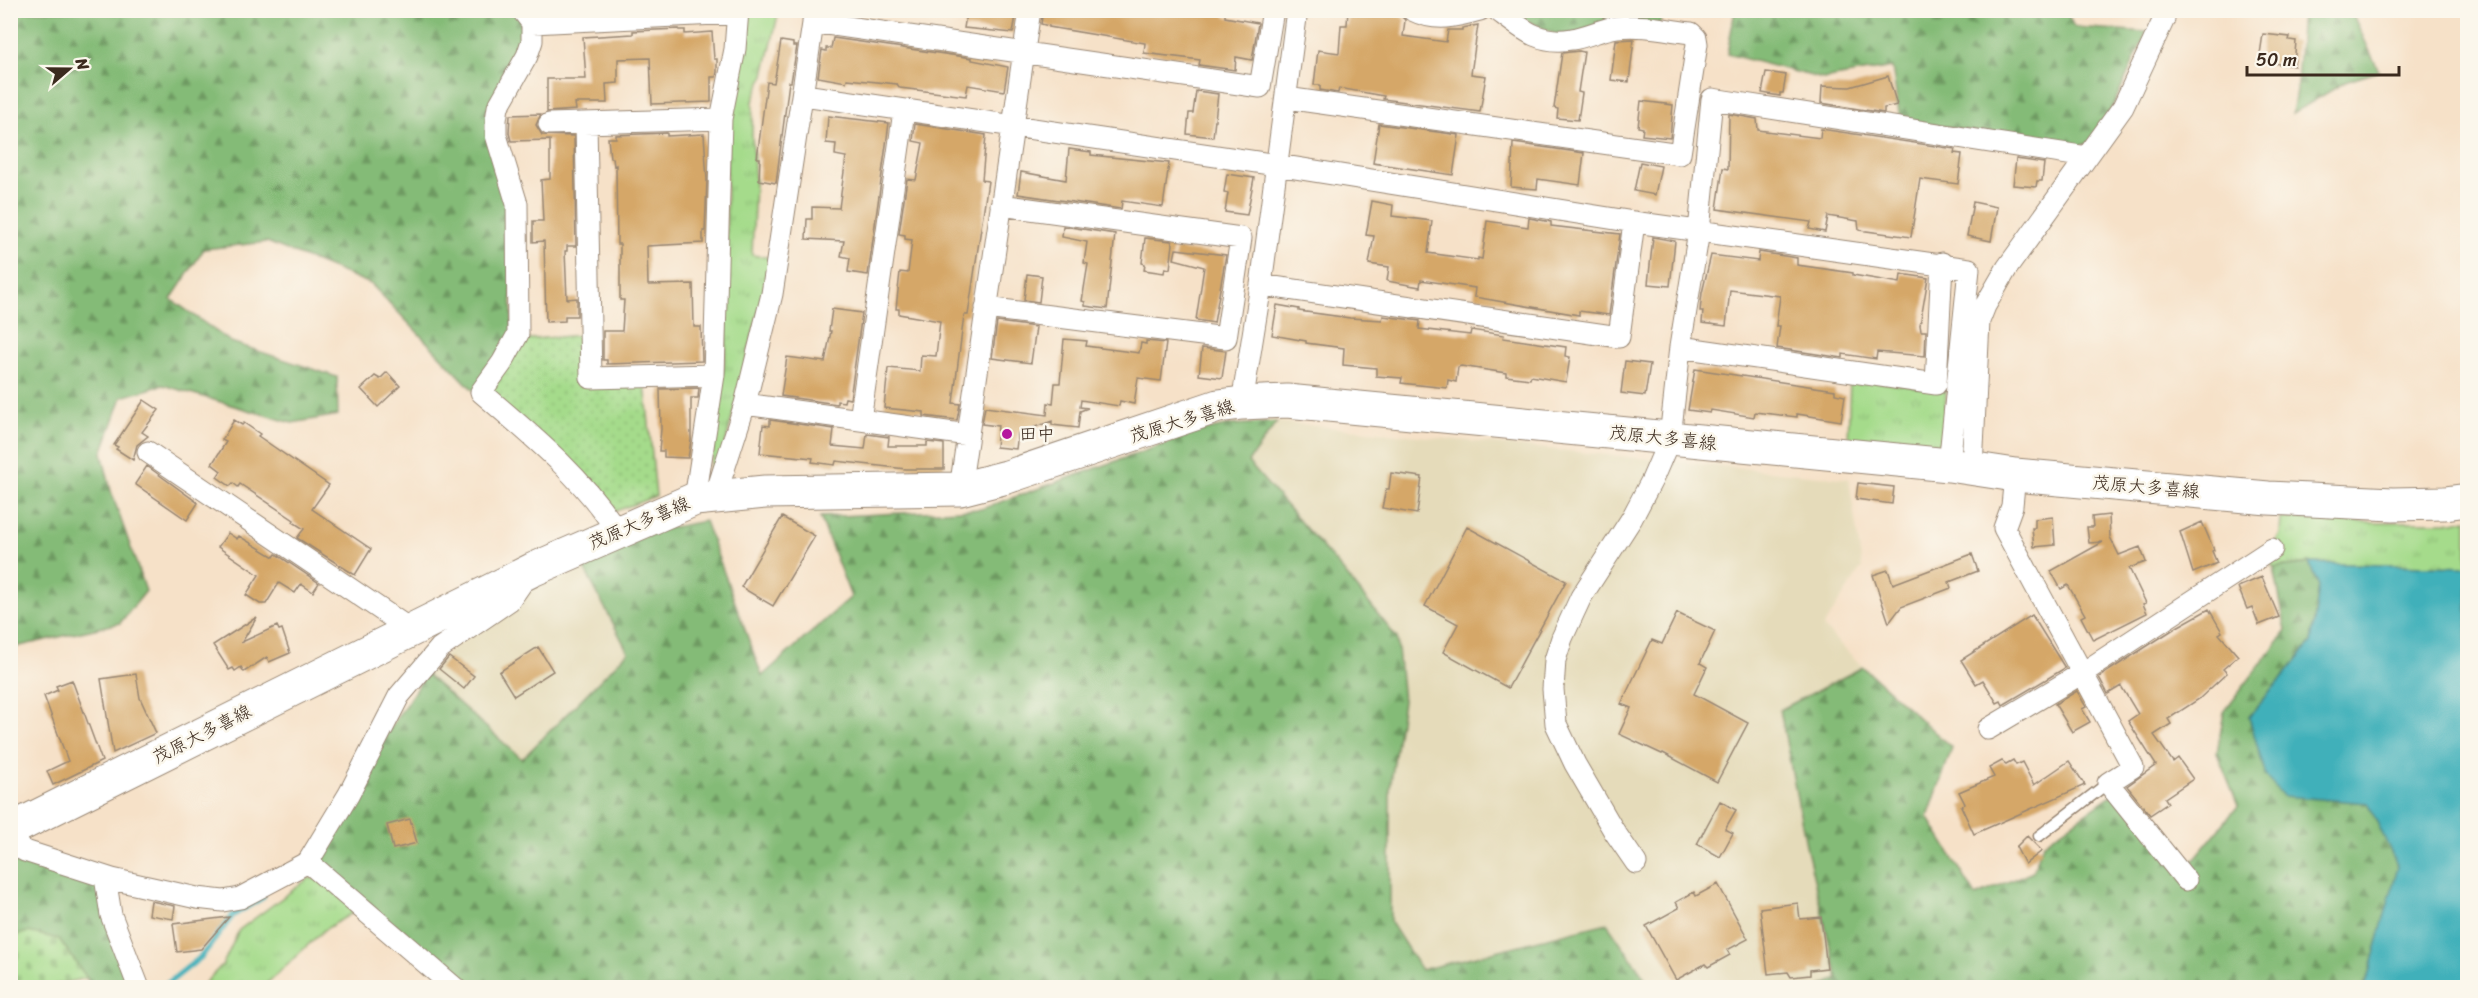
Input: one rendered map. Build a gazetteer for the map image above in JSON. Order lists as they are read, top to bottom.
{
  "streets": {
    "main road": ["茂原大多喜線"]
  },
  "places": ["田中"],
  "scale_bar": "50 m",
  "north": "right"
}
